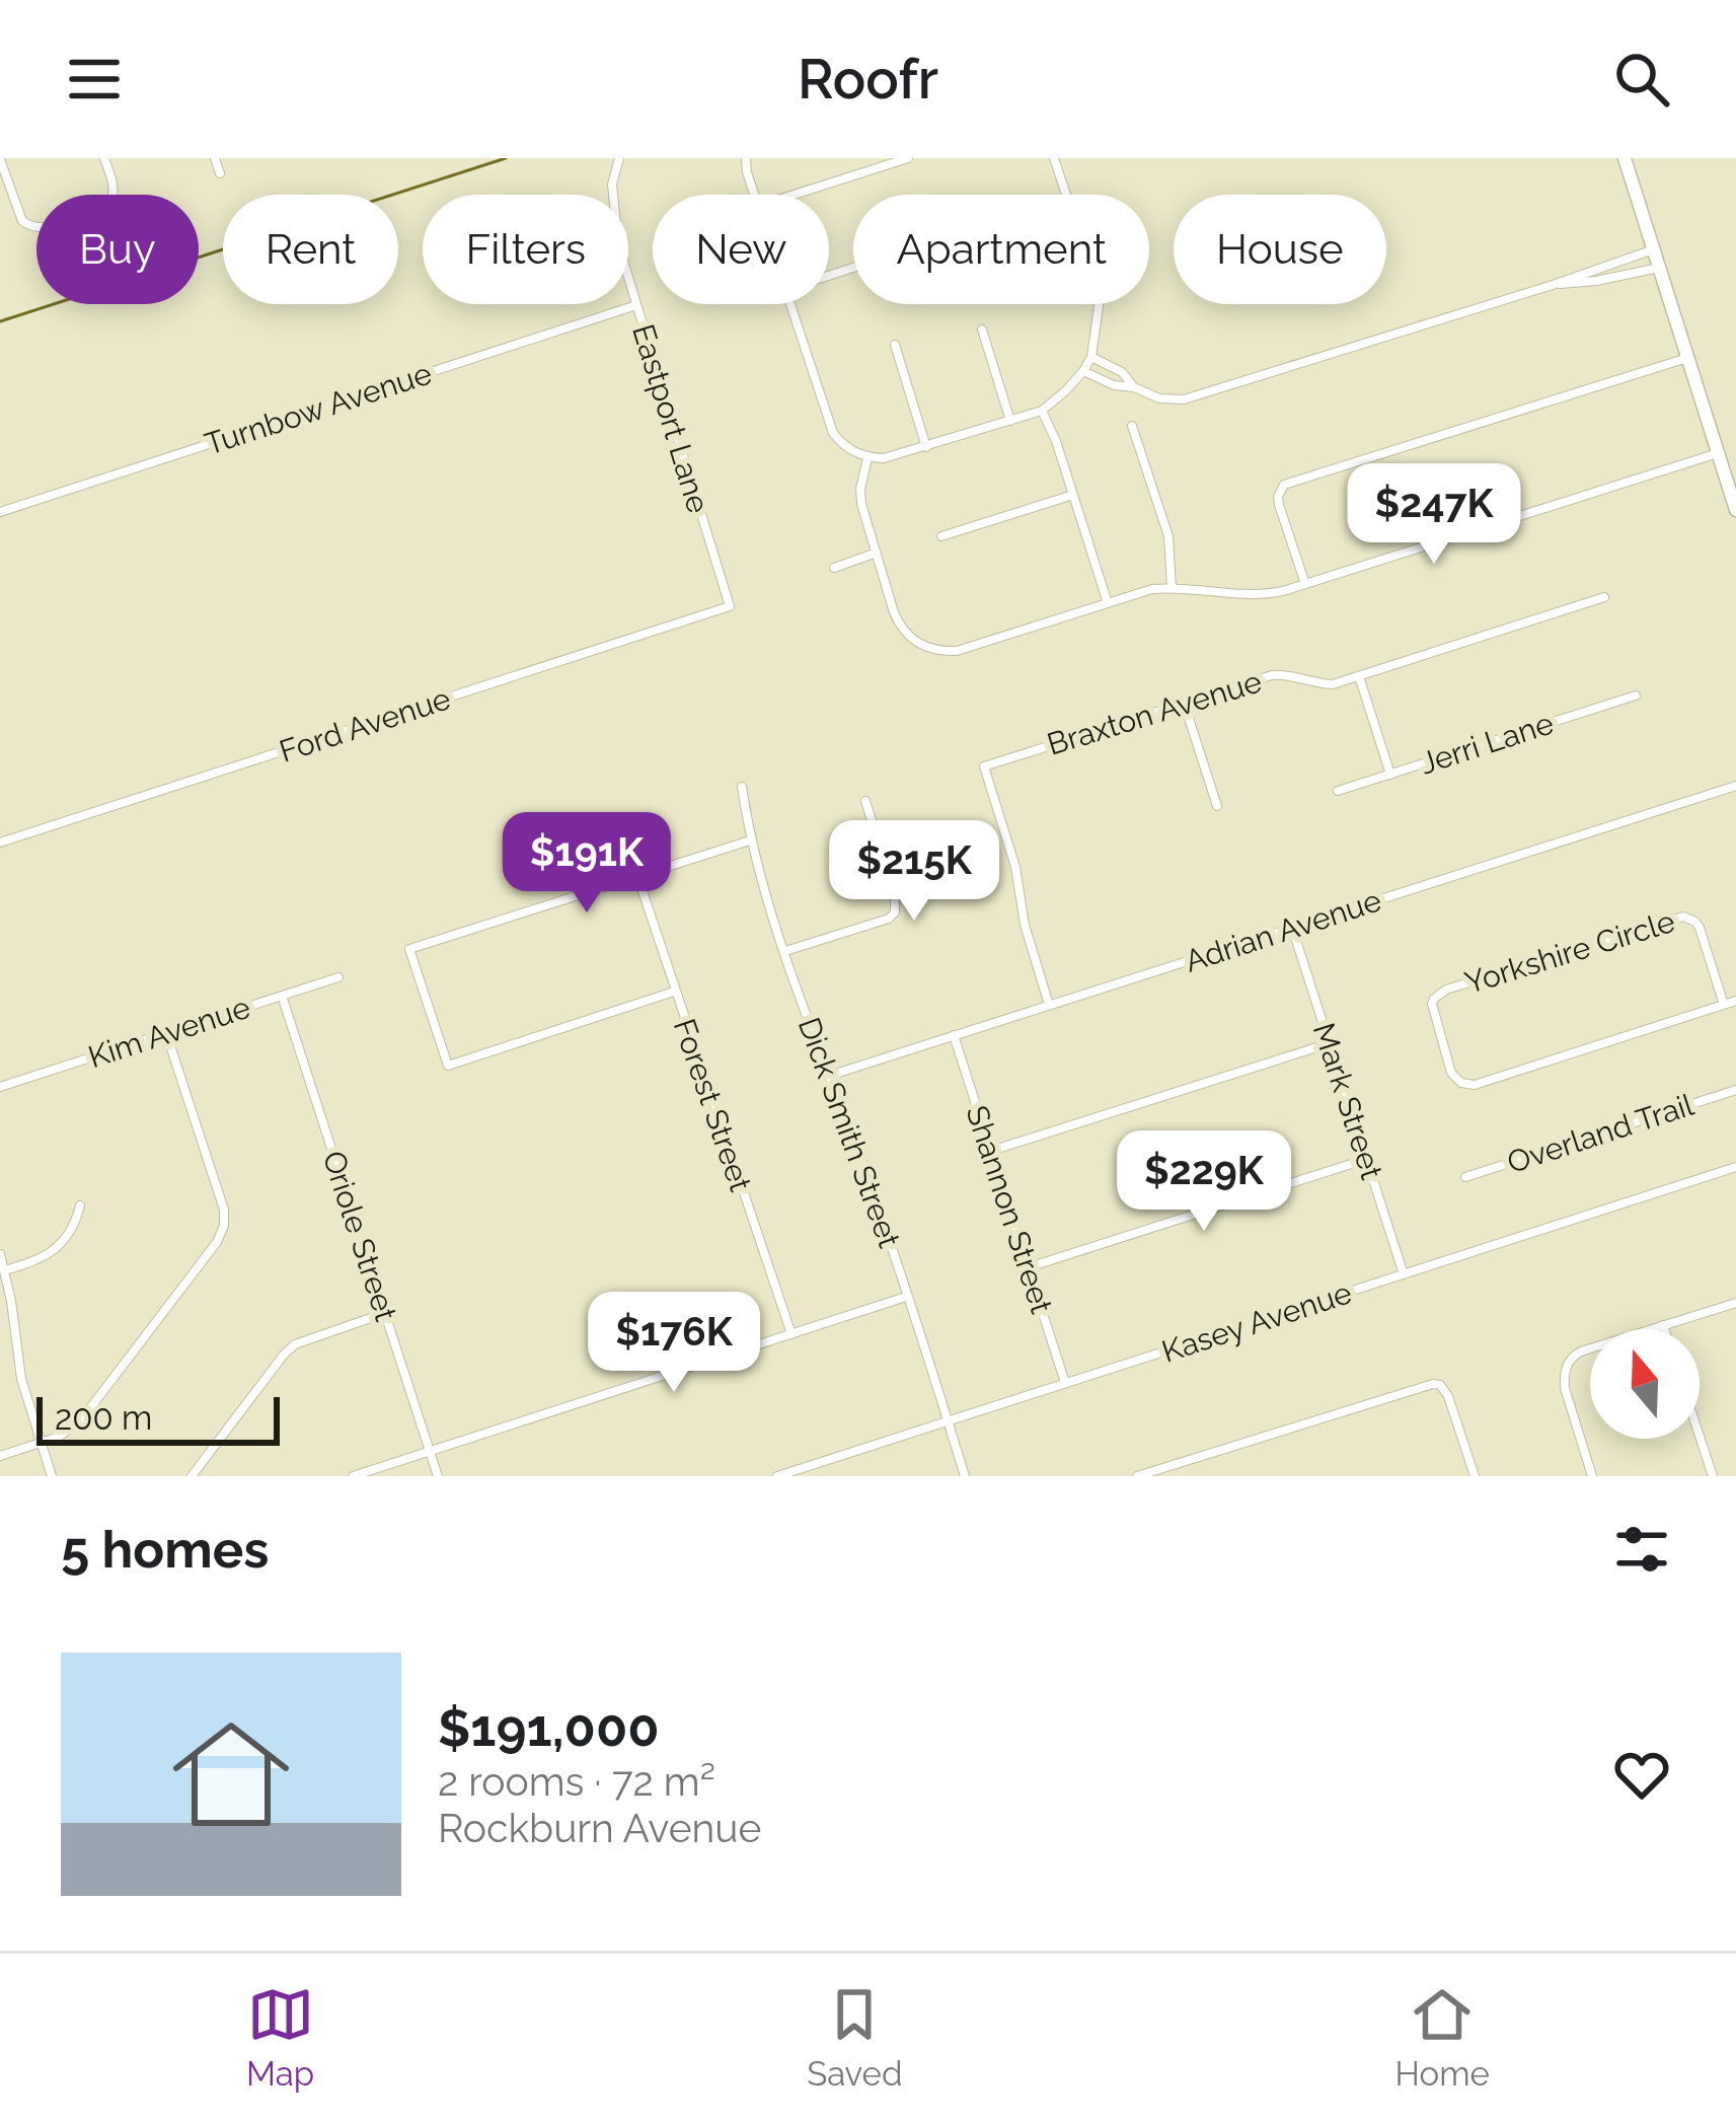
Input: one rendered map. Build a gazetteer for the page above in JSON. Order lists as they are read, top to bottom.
{
  "streets": {
    "street": [
      "Turnbow Avenue",
      "Eastport Lane",
      "Braxton Avenue",
      "Ford Avenue",
      "Jerri Lane",
      "Adrian Avenue",
      "Yorkshire Circle",
      "Kim Avenue",
      "Mark Street",
      "Forest Street",
      "Dick Smith Street",
      "Overland Trail",
      "Shannon Street",
      "Oriole Street",
      "Kasey Avenue"
    ]
  },
  "crossings": [
    ["Turnbow Avenue", "Eastport Lane"],
    ["Eastport Lane", "Ford Avenue"],
    ["Braxton Avenue", "Adrian Avenue"],
    ["Adrian Avenue", "Mark Street"],
    ["Adrian Avenue", "Dick Smith Street"],
    ["Adrian Avenue", "Shannon Street"],
    ["Kim Avenue", "Oriole Street"],
    ["Mark Street", "Kasey Avenue"],
    ["Dick Smith Street", "Kasey Avenue"],
    ["Shannon Street", "Kasey Avenue"]
  ],
  "scale_bar": "200 m",
  "north": "top",
  "page": {
    "header": "Roofr",
    "chip": [
      "Buy",
      "Rent",
      "Filters",
      "New",
      "Apartment",
      "House"
    ],
    "price": [
      "$247K",
      "$191K",
      "$215K",
      "$229K",
      "$176K"
    ],
    "scale": "200 m",
    "heading": "5 homes",
    "list": [
      {
        "name": "$191,000",
        "note": "2 rooms · 72 m² · Rockburn Avenue"
      }
    ],
    "tabs": ["Map", "Saved", "Home"]
  }
}
